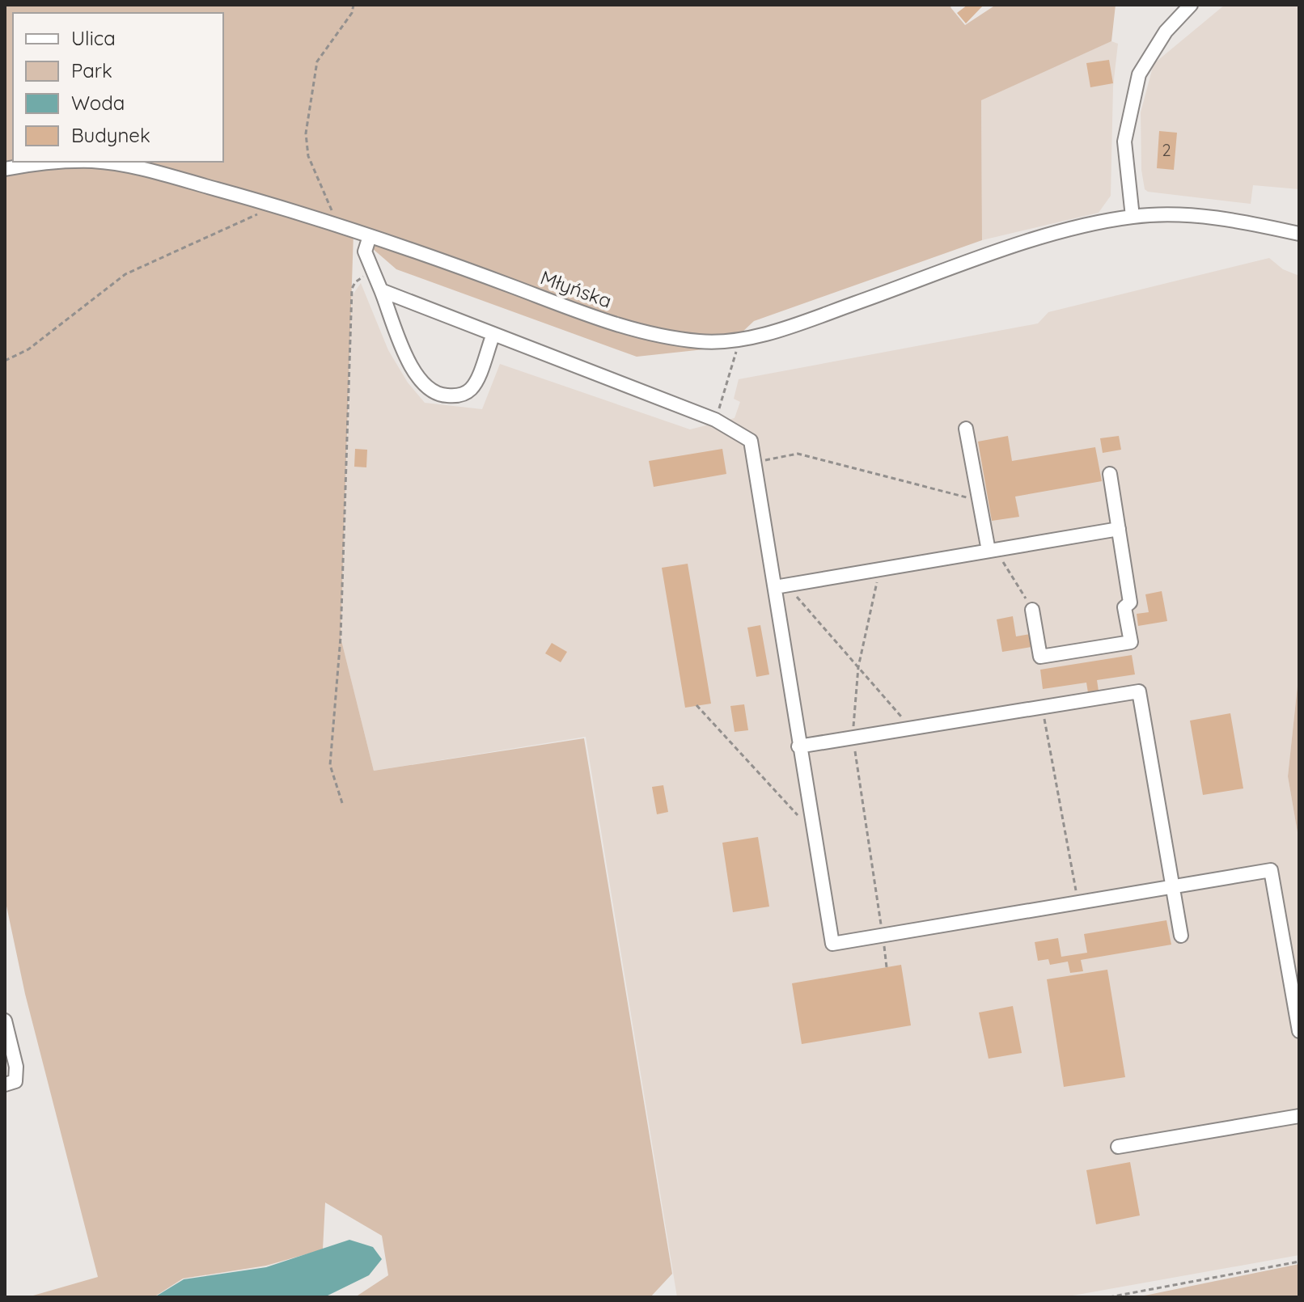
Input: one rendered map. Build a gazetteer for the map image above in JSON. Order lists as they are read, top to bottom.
{
  "streets": {
    "street": ["Młyńska"]
  },
  "house_numbers": ["2"],
  "legend": [
    "Ulica",
    "Park",
    "Woda",
    "Budynek"
  ]
}
